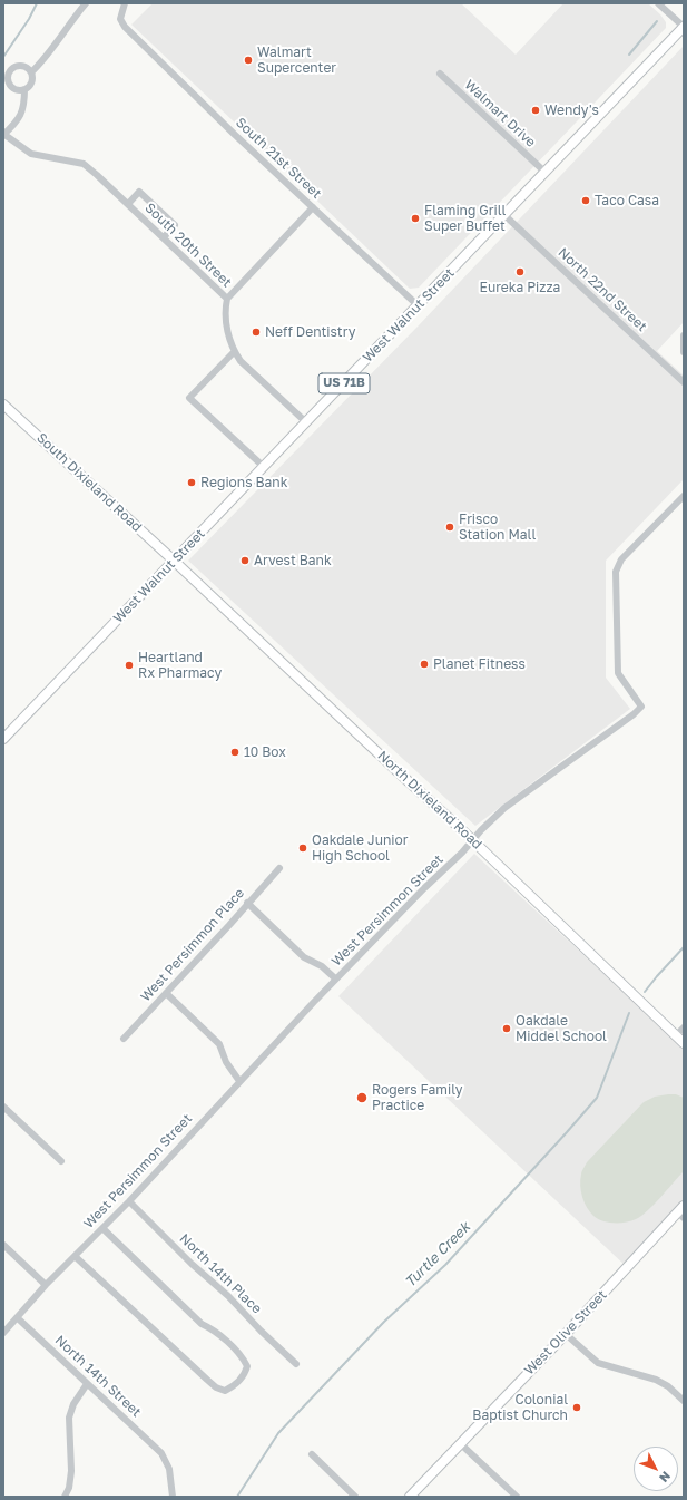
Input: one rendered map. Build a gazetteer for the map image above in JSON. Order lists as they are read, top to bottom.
{
  "streets": {
    "main road": [
      "West Walnut Street",
      "US 71B",
      "South Dixieland Road",
      "North Dixieland Road",
      "West Olive Street"
    ],
    "street": [
      "Walmart Drive",
      "South 21st Street",
      "South 20th Street",
      "North 22nd Street",
      "West Persimmon Street",
      "West Persimmon Place",
      "North 14th Place",
      "North 14th Street"
    ]
  },
  "crossings": [
    ["Walmart Drive", "West Walnut Street"],
    ["South 21st Street", "West Walnut Street"],
    ["South 20th Street", "West Walnut Street"],
    ["North 22nd Street", "West Walnut Street"],
    ["West Walnut Street", "South Dixieland Road"],
    ["West Walnut Street", "North Dixieland Road"],
    ["South Dixieland Road", "North Dixieland Road"],
    ["North Dixieland Road", "West Persimmon Street"],
    ["West Persimmon Street", "North 14th Place"],
    ["West Persimmon Street", "North 14th Street"]
  ],
  "water": ["Turtle Creek"],
  "places": [
    "Walmart Supercenter",
    "Wendy's",
    "Taco Casa",
    "Flaming Grill Super Buffet",
    "Eureka Pizza",
    "Neff Dentistry",
    "Regions Bank",
    "Frisco Station Mall",
    "Arvest Bank",
    "Planet Fitness",
    "Heartland Rx Pharmacy",
    "10 Box",
    "Oakdale Junior High School",
    "Oakdale Middel School",
    "Rogers Family Practice",
    "Colonial Baptist Church"
  ],
  "north": "bottom right"
}
